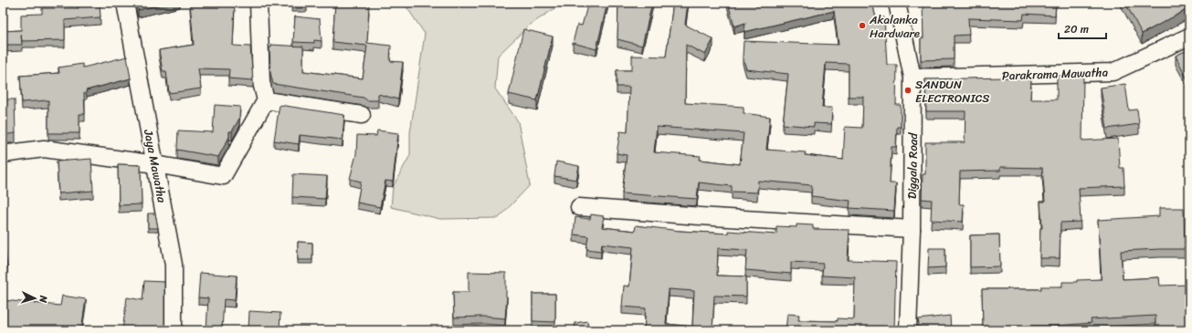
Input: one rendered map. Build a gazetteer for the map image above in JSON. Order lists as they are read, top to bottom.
{
  "streets": {
    "street": ["Parakrama Mawatha", "Jaya Mawatha", "Diggala Road"]
  },
  "crossings": [
    ["Parakrama Mawatha", "Diggala Road"]
  ],
  "places": ["Akalanka Hardware", "SANDUN ELECTRONICS"],
  "scale_bar": "20 m",
  "north": "right"
}
